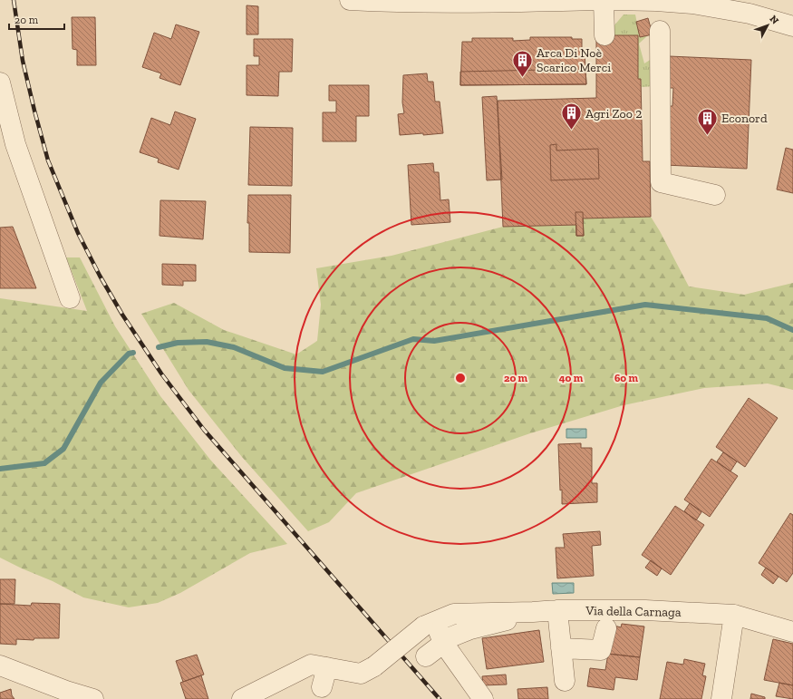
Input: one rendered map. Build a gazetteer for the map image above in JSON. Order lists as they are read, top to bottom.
{
  "streets": {
    "street": ["Via della Carnaga"]
  },
  "places": {
    "building": ["Arca Di Noè Scarico Merci", "Agri Zoo 2", "Econord"]
  },
  "scale_bar": "20 m",
  "north": "top right",
  "rings": ["20 m", "40 m", "60 m"]
}
